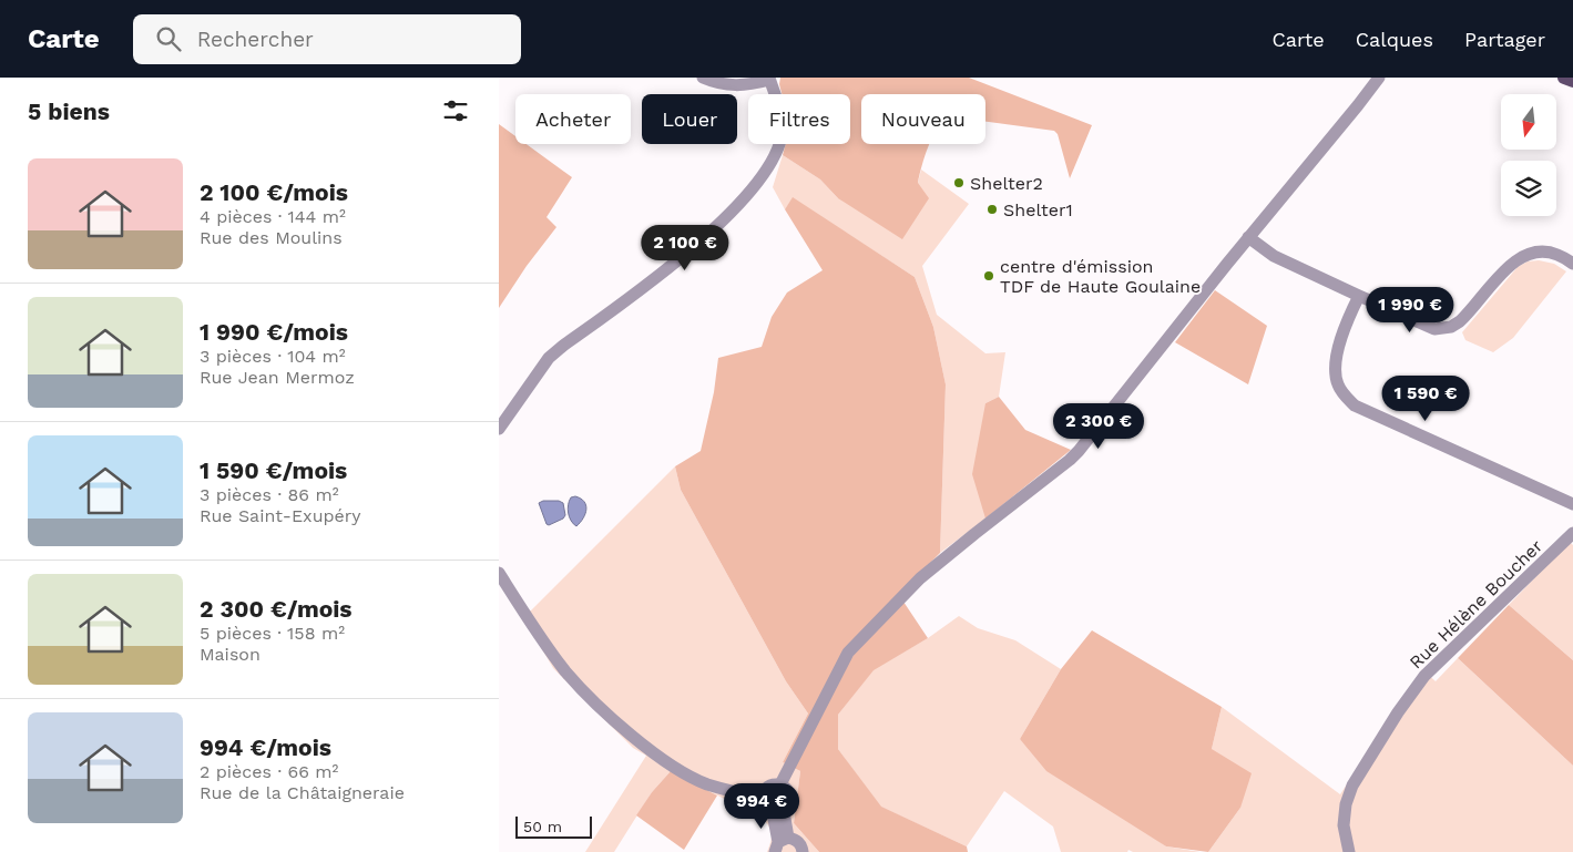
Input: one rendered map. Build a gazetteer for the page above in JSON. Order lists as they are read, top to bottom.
{
  "streets": {
    "street": ["Rue Hélène Boucher"]
  },
  "places": ["Shelter2", "Shelter1", "centre d'émission TDF de Haute Goulaine"],
  "scale_bar": "50 m",
  "north": "bottom",
  "page": {
    "header": "Carte",
    "search": "Rechercher",
    "nav": ["Carte", "Calques", "Partager"],
    "heading": "5 biens",
    "chip": [
      "Acheter",
      "Louer",
      "Filtres",
      "Nouveau"
    ],
    "list": [
      {
        "name": "2 100 €/mois",
        "note": "4 pièces · 144 m² · Rue des Moulins"
      },
      {
        "name": "1 990 €/mois",
        "note": "3 pièces · 104 m² · Rue Jean Mermoz"
      },
      {
        "name": "1 590 €/mois",
        "note": "3 pièces · 86 m² · Rue Saint-Exupéry"
      },
      {
        "name": "2 300 €/mois",
        "note": "5 pièces · 158 m² · Maison"
      },
      {
        "name": "994 €/mois",
        "note": "2 pièces · 66 m² · Rue de la Châtaigneraie"
      }
    ],
    "price": [
      "2 100 €",
      "1 990 €",
      "1 590 €",
      "2 300 €",
      "994 €"
    ],
    "scale": "50 m"
  }
}
